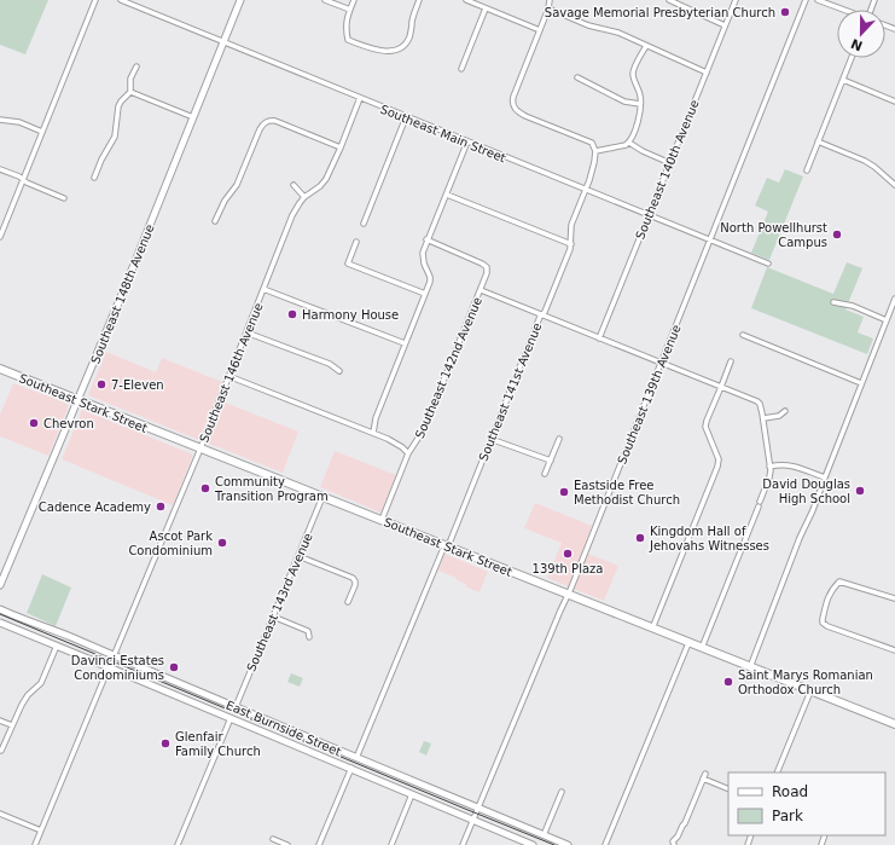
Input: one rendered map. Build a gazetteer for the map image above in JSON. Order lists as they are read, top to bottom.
{
  "streets": {
    "main road": ["Southeast Stark Street"],
    "street": [
      "Southeast Main Street",
      "Southeast 140th Avenue",
      "Southeast 148th Avenue",
      "Southeast 142nd Avenue",
      "Southeast 146th Avenue",
      "Southeast 141st Avenue",
      "Southeast 139th Avenue",
      "Southeast 143rd Avenue",
      "East Burnside Street"
    ]
  },
  "crossings": [
    ["Southeast Main Street", "Southeast 140th Avenue"],
    ["Southeast Main Street", "Southeast 148th Avenue"],
    ["Southeast Main Street", "Southeast 146th Avenue"],
    ["Southeast Main Street", "Southeast 141st Avenue"],
    ["Southeast Main Street", "Southeast 139th Avenue"],
    ["Southeast 148th Avenue", "Southeast Stark Street"],
    ["Southeast 142nd Avenue", "Southeast Stark Street"],
    ["Southeast 146th Avenue", "Southeast Stark Street"],
    ["Southeast 146th Avenue", "East Burnside Street"],
    ["Southeast 141st Avenue", "Southeast Stark Street"],
    ["Southeast 141st Avenue", "East Burnside Street"],
    ["Southeast 139th Avenue", "Southeast Stark Street"],
    ["Southeast 139th Avenue", "East Burnside Street"],
    ["Southeast Stark Street", "Southeast 143rd Avenue"],
    ["Southeast 143rd Avenue", "East Burnside Street"]
  ],
  "places": [
    "Savage Memorial Presbyterian Church",
    "North Powellhurst Campus",
    "Harmony House",
    "7-Eleven",
    "Chevron",
    "Community Transition Program",
    "David Douglas High School",
    "Eastside Free Methodist Church",
    "Cadence Academy",
    "Kingdom Hall of Jehovahs Witnesses",
    "Ascot Park Condominium",
    "139th Plaza",
    "Davinci Estates Condominiums",
    "Saint Marys Romanian Orthodox Church",
    "Glenfair Family Church"
  ],
  "legend": ["Road", "Park"],
  "north": "bottom"
}
